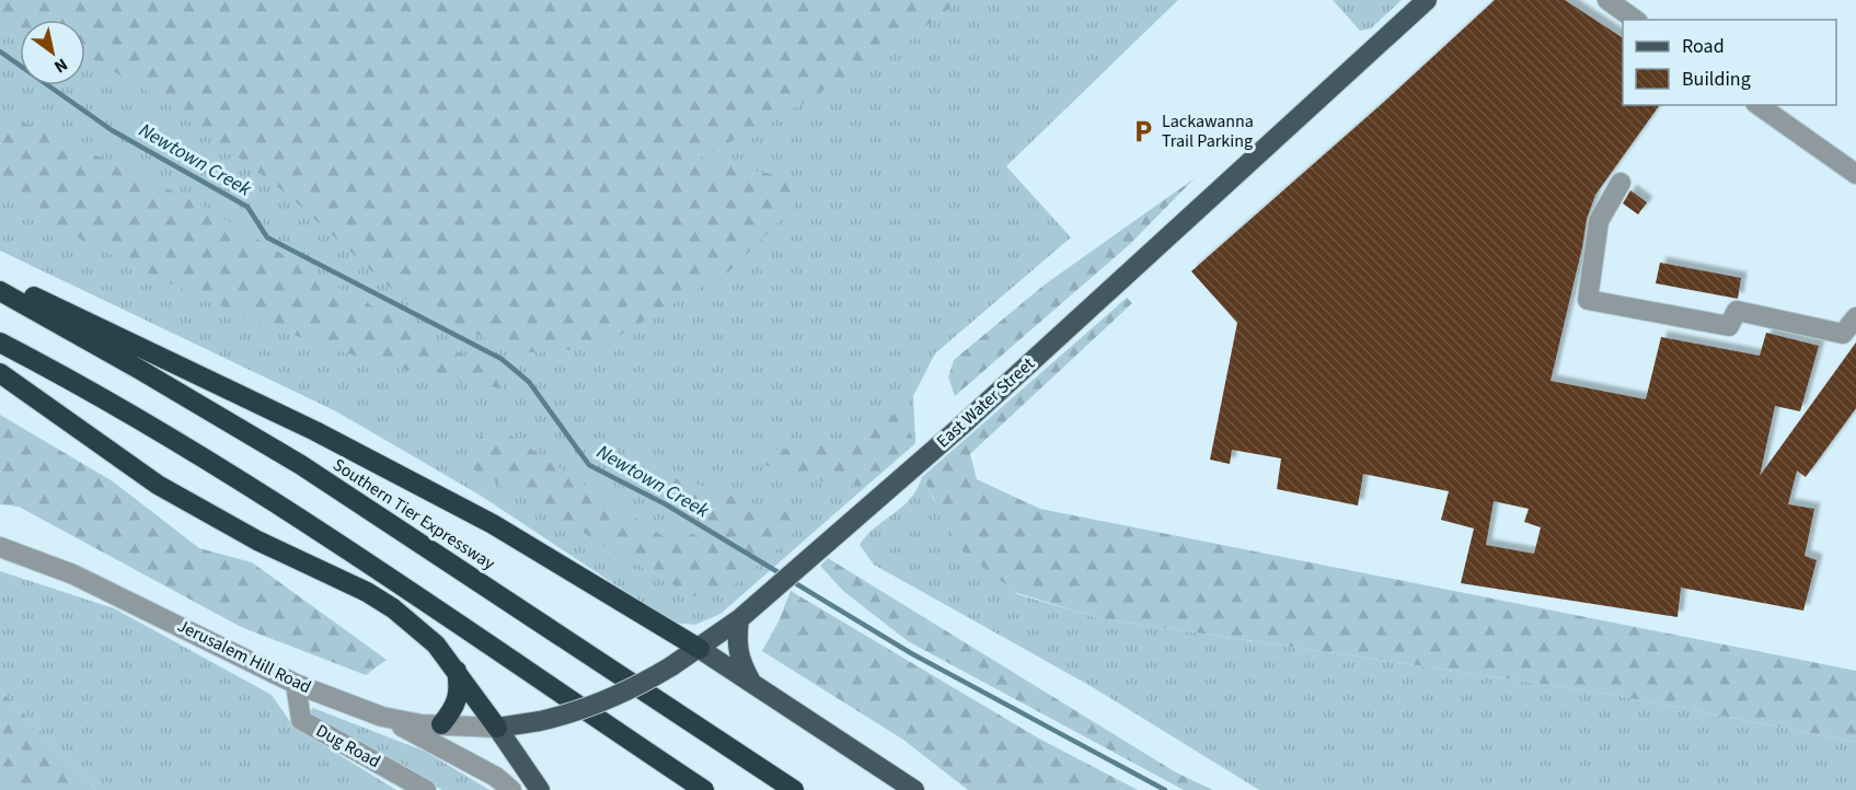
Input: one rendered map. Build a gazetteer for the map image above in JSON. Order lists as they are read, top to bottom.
{
  "streets": {
    "highway": ["Southern Tier Expressway"],
    "main road": ["East Water Street"],
    "street": ["Jerusalem Hill Road", "Dug Road"]
  },
  "crossings": [
    ["East Water Street", "Jerusalem Hill Road"],
    ["Jerusalem Hill Road", "Dug Road"]
  ],
  "water": ["Newtown Creek"],
  "places": {
    "parking": ["Lackawanna Trail Parking"]
  },
  "legend": ["Road", "Building"],
  "north": "bottom right"
}
